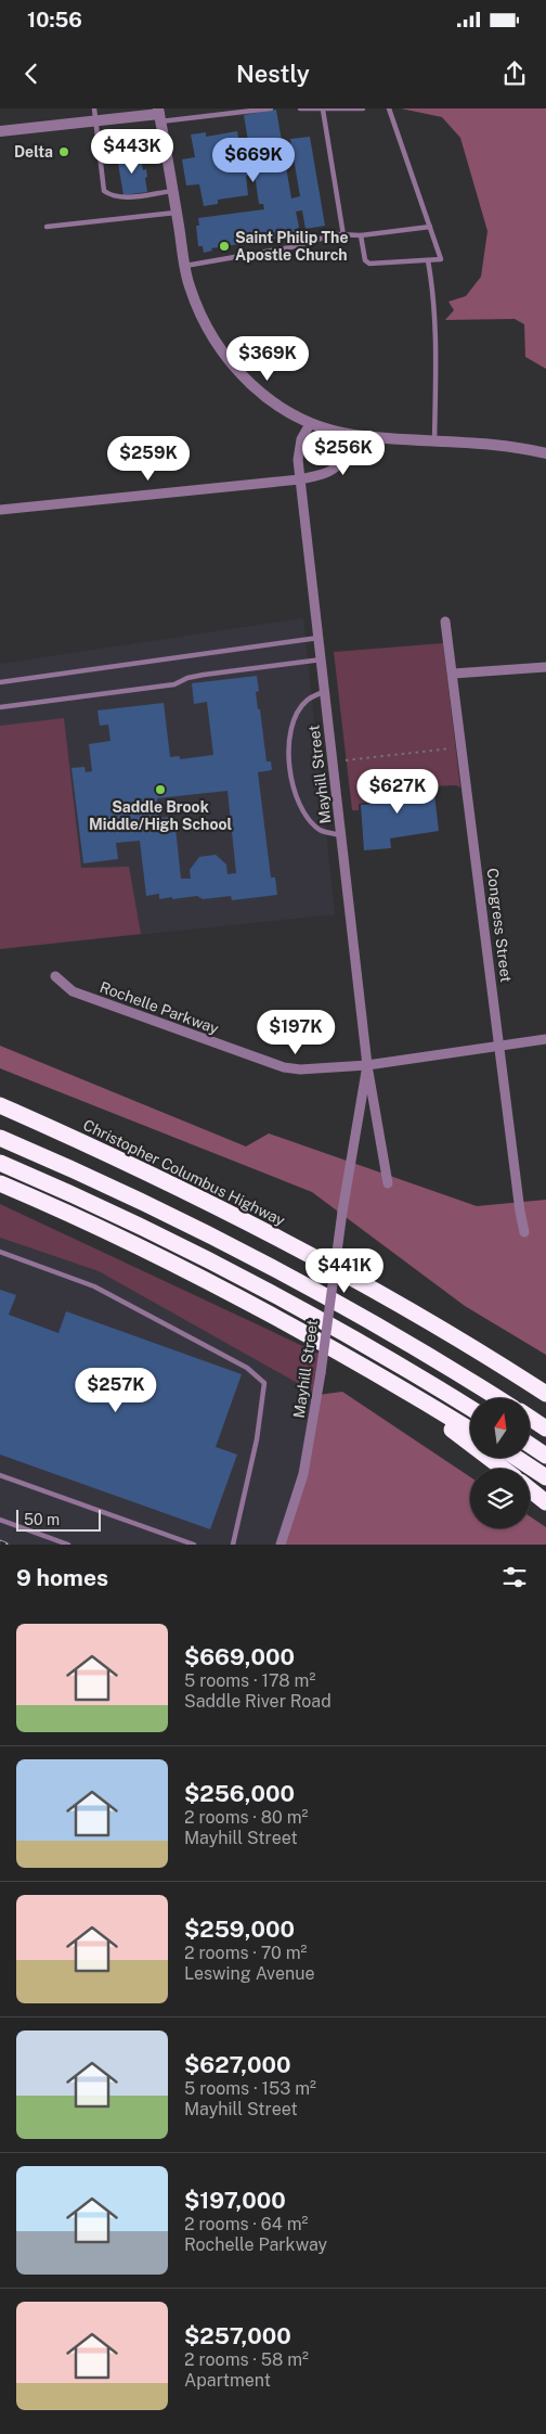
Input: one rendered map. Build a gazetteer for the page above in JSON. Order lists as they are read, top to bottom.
{
  "streets": {
    "highway": ["Christopher Columbus Highway"],
    "street": ["Mayhill Street", "Congress Street", "Rochelle Parkway"]
  },
  "crossings": [
    ["Mayhill Street", "Rochelle Parkway"],
    ["Congress Street", "Rochelle Parkway"]
  ],
  "places": ["Delta", "Saint Philip The Apostle Church", "Saddle Brook Middle/High School"],
  "scale_bar": "50 m",
  "north": "top",
  "page": {
    "status": "10:56",
    "header": "Nestly",
    "price": [
      "$443K",
      "$669K",
      "$369K",
      "$256K",
      "$259K",
      "$627K",
      "$197K",
      "$441K",
      "$257K"
    ],
    "scale": "50 m",
    "heading": "9 homes",
    "list": [
      {
        "name": "$669,000",
        "note": "5 rooms · 178 m² · Saddle River Road"
      },
      {
        "name": "$256,000",
        "note": "2 rooms · 80 m² · Mayhill Street"
      },
      {
        "name": "$259,000",
        "note": "2 rooms · 70 m² · Leswing Avenue"
      },
      {
        "name": "$627,000",
        "note": "5 rooms · 153 m² · Mayhill Street"
      },
      {
        "name": "$197,000",
        "note": "2 rooms · 64 m² · Rochelle Parkway"
      },
      {
        "name": "$257,000",
        "note": "2 rooms · 58 m² · Apartment"
      }
    ]
  }
}
